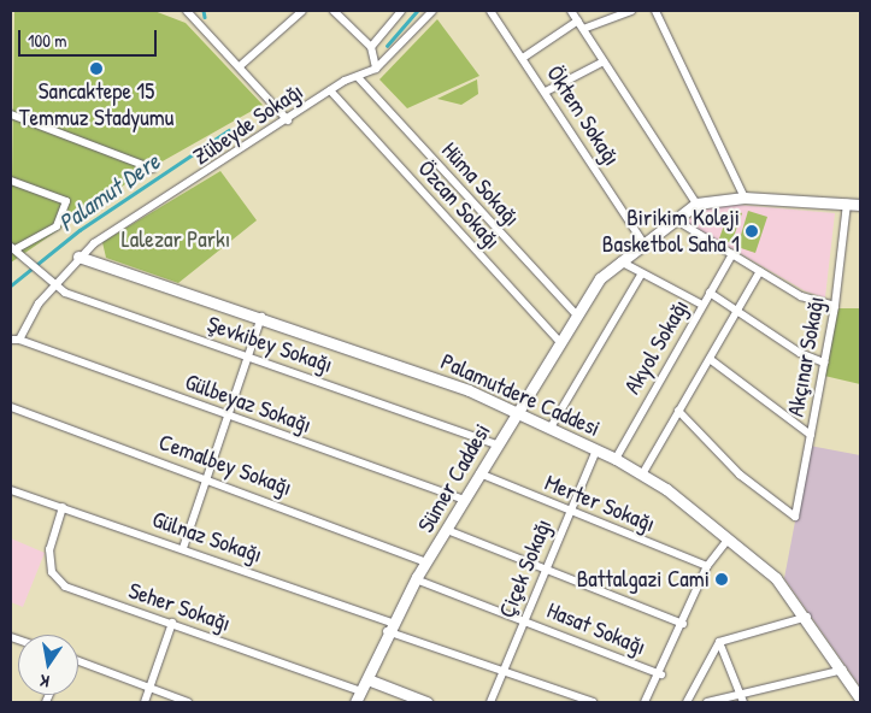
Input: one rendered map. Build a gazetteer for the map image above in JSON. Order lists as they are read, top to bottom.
{
  "streets": {
    "street": [
      "Öktem Sokağı",
      "Zübeyde Sokağı",
      "Hüma Sokağı",
      "Özcan Sokağı",
      "Şevkibey Sokağı",
      "Akyol Sokağı",
      "Akçınar Sokağı",
      "Palamutdere Caddesi",
      "Gülbeyaz Sokağı",
      "Cemalbey Sokağı",
      "Sümer Caddesi",
      "Merter Sokağı",
      "Gülnaz Sokağı",
      "Çiçek Sokağı",
      "Seher Sokağı",
      "Hasat Sokağı"
    ]
  },
  "crossings": [
    ["Öktem Sokağı", "Sümer Caddesi"],
    ["Zübeyde Sokağı", "Hüma Sokağı"],
    ["Zübeyde Sokağı", "Özcan Sokağı"],
    ["Zübeyde Sokağı", "Şevkibey Sokağı"],
    ["Zübeyde Sokağı", "Palamutdere Caddesi"],
    ["Zübeyde Sokağı", "Gülbeyaz Sokağı"],
    ["Hüma Sokağı", "Sümer Caddesi"],
    ["Özcan Sokağı", "Sümer Caddesi"],
    ["Şevkibey Sokağı", "Sümer Caddesi"],
    ["Akyol Sokağı", "Palamutdere Caddesi"],
    ["Akçınar Sokağı", "Sümer Caddesi"],
    ["Palamutdere Caddesi", "Sümer Caddesi"],
    ["Palamutdere Caddesi", "Çiçek Sokağı"],
    ["Gülbeyaz Sokağı", "Sümer Caddesi"],
    ["Cemalbey Sokağı", "Sümer Caddesi"],
    ["Sümer Caddesi", "Merter Sokağı"],
    ["Sümer Caddesi", "Gülnaz Sokağı"],
    ["Sümer Caddesi", "Seher Sokağı"],
    ["Sümer Caddesi", "Hasat Sokağı"],
    ["Merter Sokağı", "Çiçek Sokağı"],
    ["Gülnaz Sokağı", "Çiçek Sokağı"],
    ["Gülnaz Sokağı", "Seher Sokağı"],
    ["Çiçek Sokağı", "Hasat Sokağı"]
  ],
  "water": ["Palamut Dere"],
  "parks": ["Lalezar Parkı"],
  "places": ["Sancaktepe 15 Temmuz Stadyumu", "Birikim Koleji Basketbol Saha 1", "Battalgazi Cami"],
  "scale_bar": "100 m",
  "north": "bottom"
}
